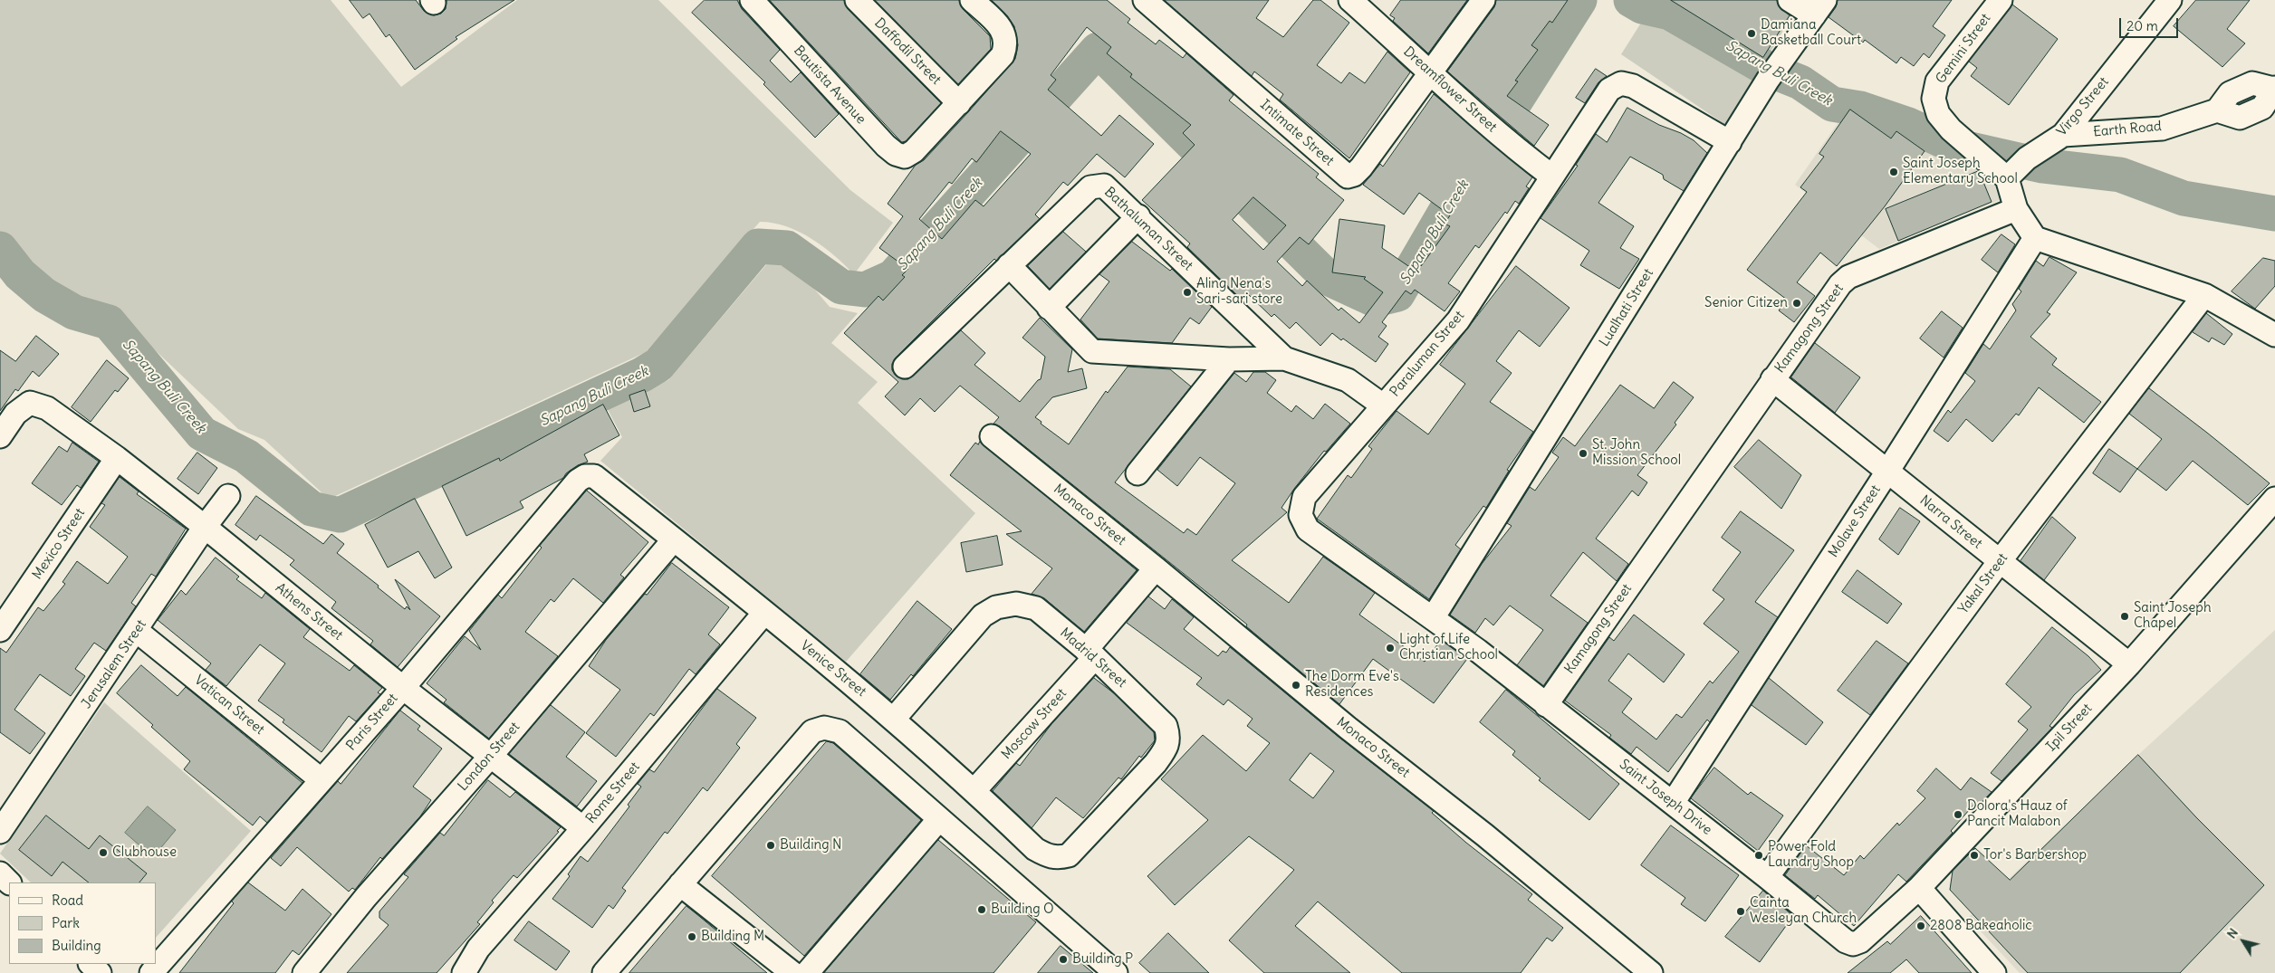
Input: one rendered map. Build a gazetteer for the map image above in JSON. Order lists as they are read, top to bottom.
{
  "streets": {
    "street": [
      "Gemini Street",
      "Daffodil Street",
      "Bautista Avenue",
      "Dreamflower Street",
      "Virgo Street",
      "Earth Road",
      "Intimate Street",
      "Bathaluman Street",
      "Lualhati Street",
      "Kamagong Street",
      "Paraluman Street",
      "Monaco Street",
      "Molave Street",
      "Narra Street",
      "Mexico Street",
      "Yakal Street",
      "Athens Street",
      "Madrid Street",
      "Jerusalem Street",
      "Venice Street",
      "Vatican Street",
      "Paris Street",
      "Moscow Street",
      "Ipil Street",
      "London Street",
      "Rome Street",
      "Saint Joseph Drive"
    ]
  },
  "crossings": [
    ["Gemini Street", "Virgo Street"],
    ["Daffodil Street", "Bautista Avenue"],
    ["Dreamflower Street", "Intimate Street"],
    ["Dreamflower Street", "Paraluman Street"],
    ["Virgo Street", "Earth Road"],
    ["Bathaluman Street", "Paraluman Street"],
    ["Lualhati Street", "Paraluman Street"],
    ["Kamagong Street", "Narra Street"],
    ["Kamagong Street", "Saint Joseph Drive"],
    ["Paraluman Street", "Saint Joseph Drive"],
    ["Monaco Street", "Moscow Street"],
    ["Molave Street", "Narra Street"],
    ["Molave Street", "Saint Joseph Drive"],
    ["Narra Street", "Yakal Street"],
    ["Narra Street", "Ipil Street"],
    ["Mexico Street", "Athens Street"],
    ["Yakal Street", "Saint Joseph Drive"],
    ["Athens Street", "Jerusalem Street"],
    ["Athens Street", "Paris Street"],
    ["Athens Street", "London Street"],
    ["Athens Street", "Rome Street"],
    ["Madrid Street", "Venice Street"],
    ["Madrid Street", "Moscow Street"],
    ["Jerusalem Street", "Vatican Street"],
    ["Venice Street", "Paris Street"],
    ["Venice Street", "Moscow Street"],
    ["Venice Street", "London Street"],
    ["Venice Street", "Rome Street"],
    ["Vatican Street", "Paris Street"],
    ["Ipil Street", "Saint Joseph Drive"]
  ],
  "water": ["Sapang Buli Creek"],
  "places": [
    "Damiana Basketball Court",
    "Saint Joseph Elementary School",
    "Aling Nena's Sari-sari store",
    "Senior Citizen",
    "St. John Mission School",
    "Saint Joseph Chapel",
    "Light of Life Christian School",
    "The Dorm Eve's Residences",
    "Dolora's Hauz of Pancit Malabon",
    "Building N",
    "Clubhouse",
    "Power Fold Laundry Shop",
    "Tor's Barbershop",
    "Building O",
    "Cainta Wesleyan Church",
    "2808 Bakeaholic",
    "Building M",
    "Building P"
  ],
  "legend": ["Road", "Park", "Building"],
  "scale_bar": "20 m",
  "north": "top left"
}
